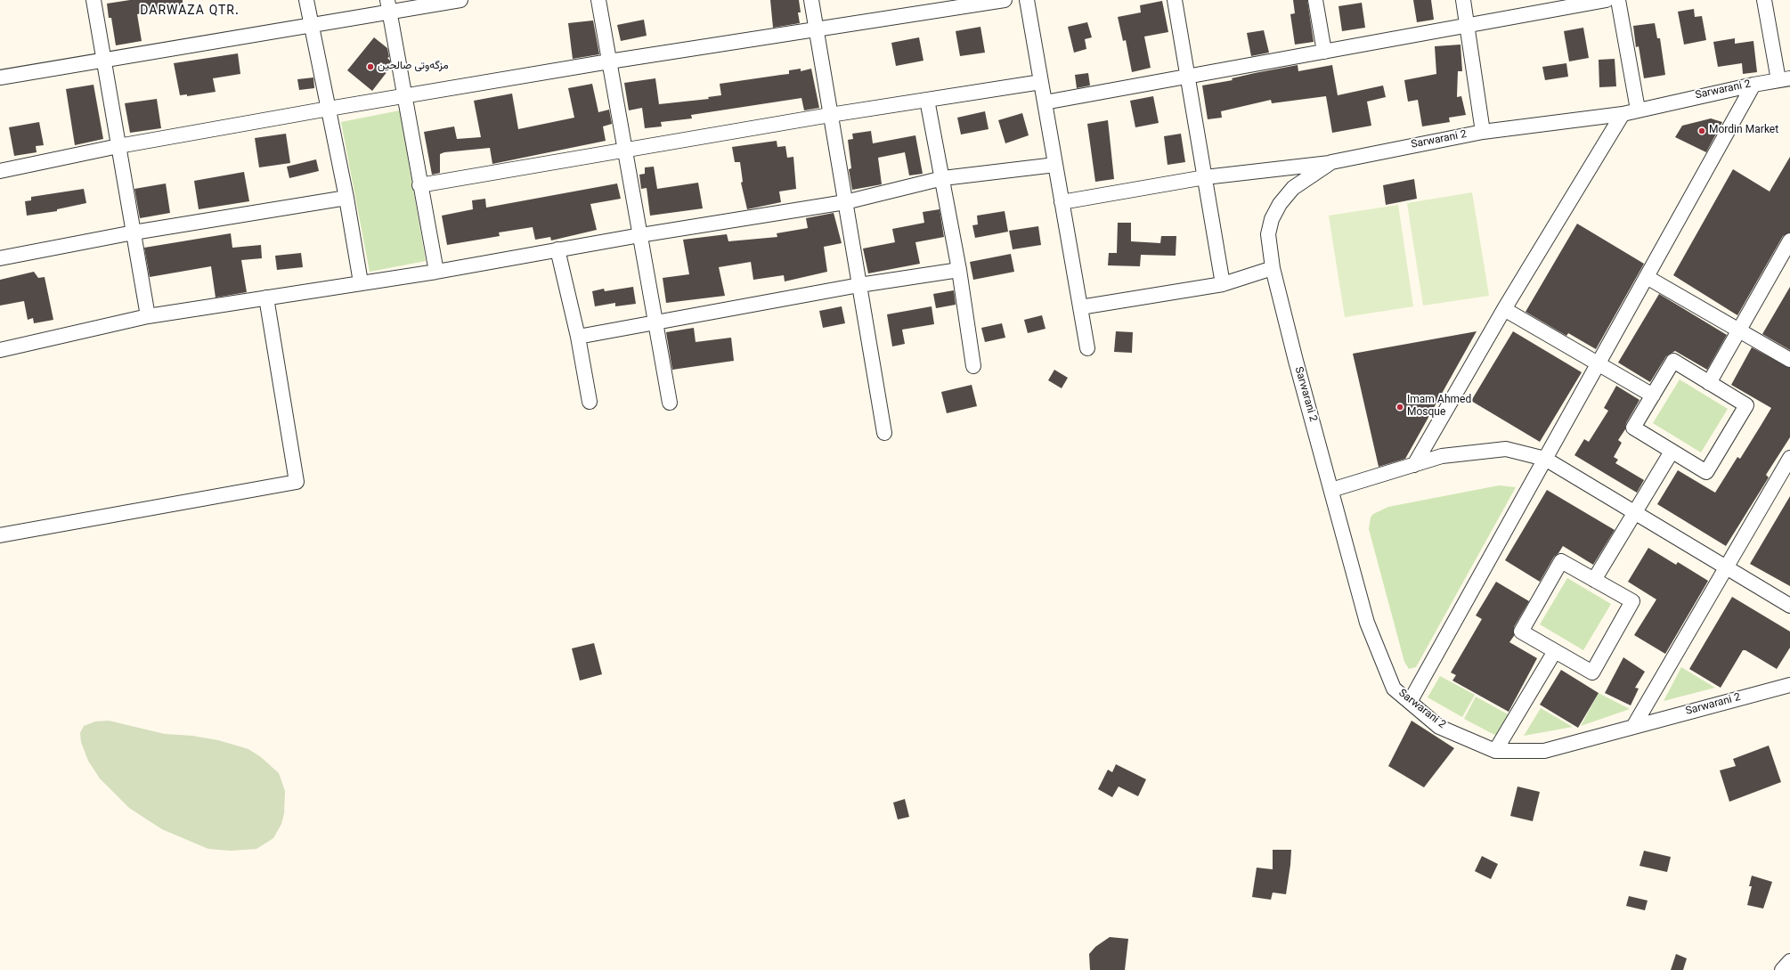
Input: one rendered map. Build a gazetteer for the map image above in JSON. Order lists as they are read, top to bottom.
{
  "streets": {
    "street": ["Sarwarani 2"]
  },
  "districts": ["DARWAZA QTR."],
  "places": ["مزگەوتی صالحین", "Mordin Market", "Imam Ahmed Mosque"]
}
